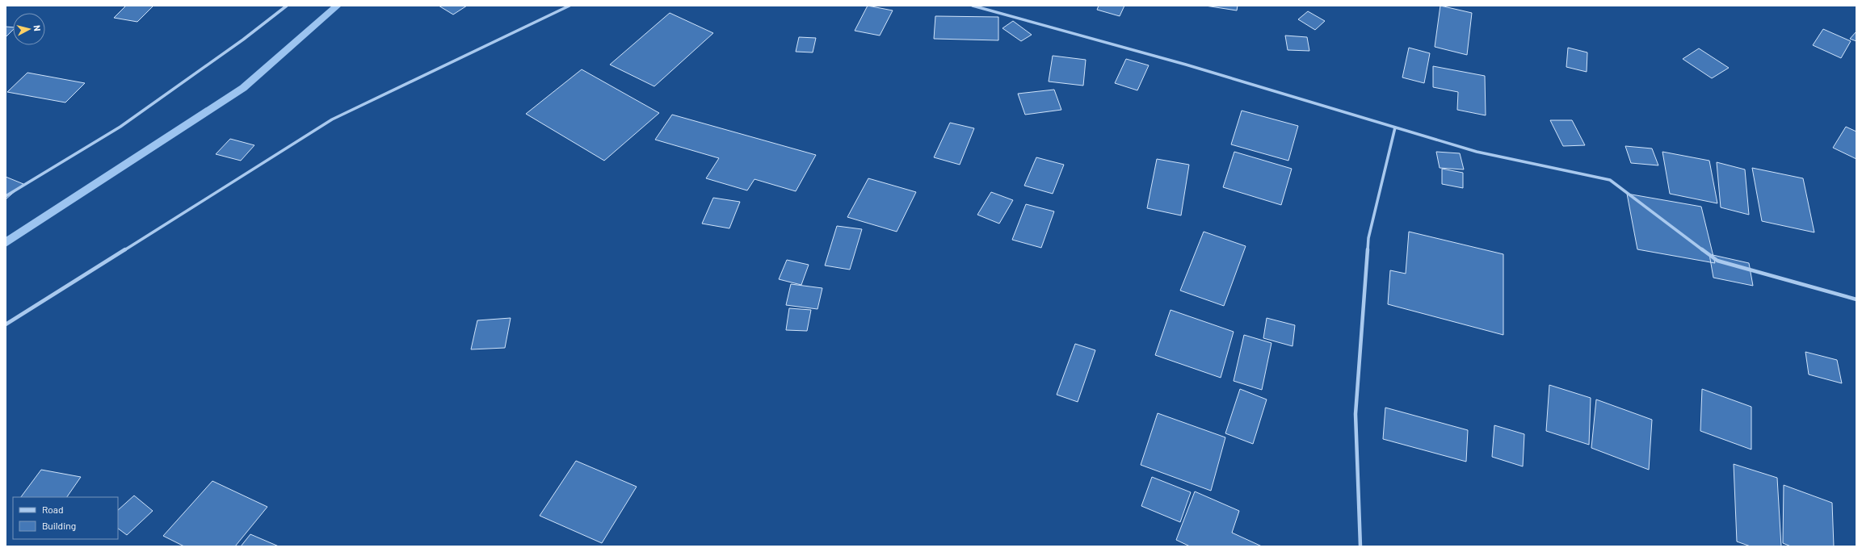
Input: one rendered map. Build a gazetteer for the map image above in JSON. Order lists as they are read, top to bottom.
{
  "legend": ["Road", "Building"],
  "north": "right"
}
